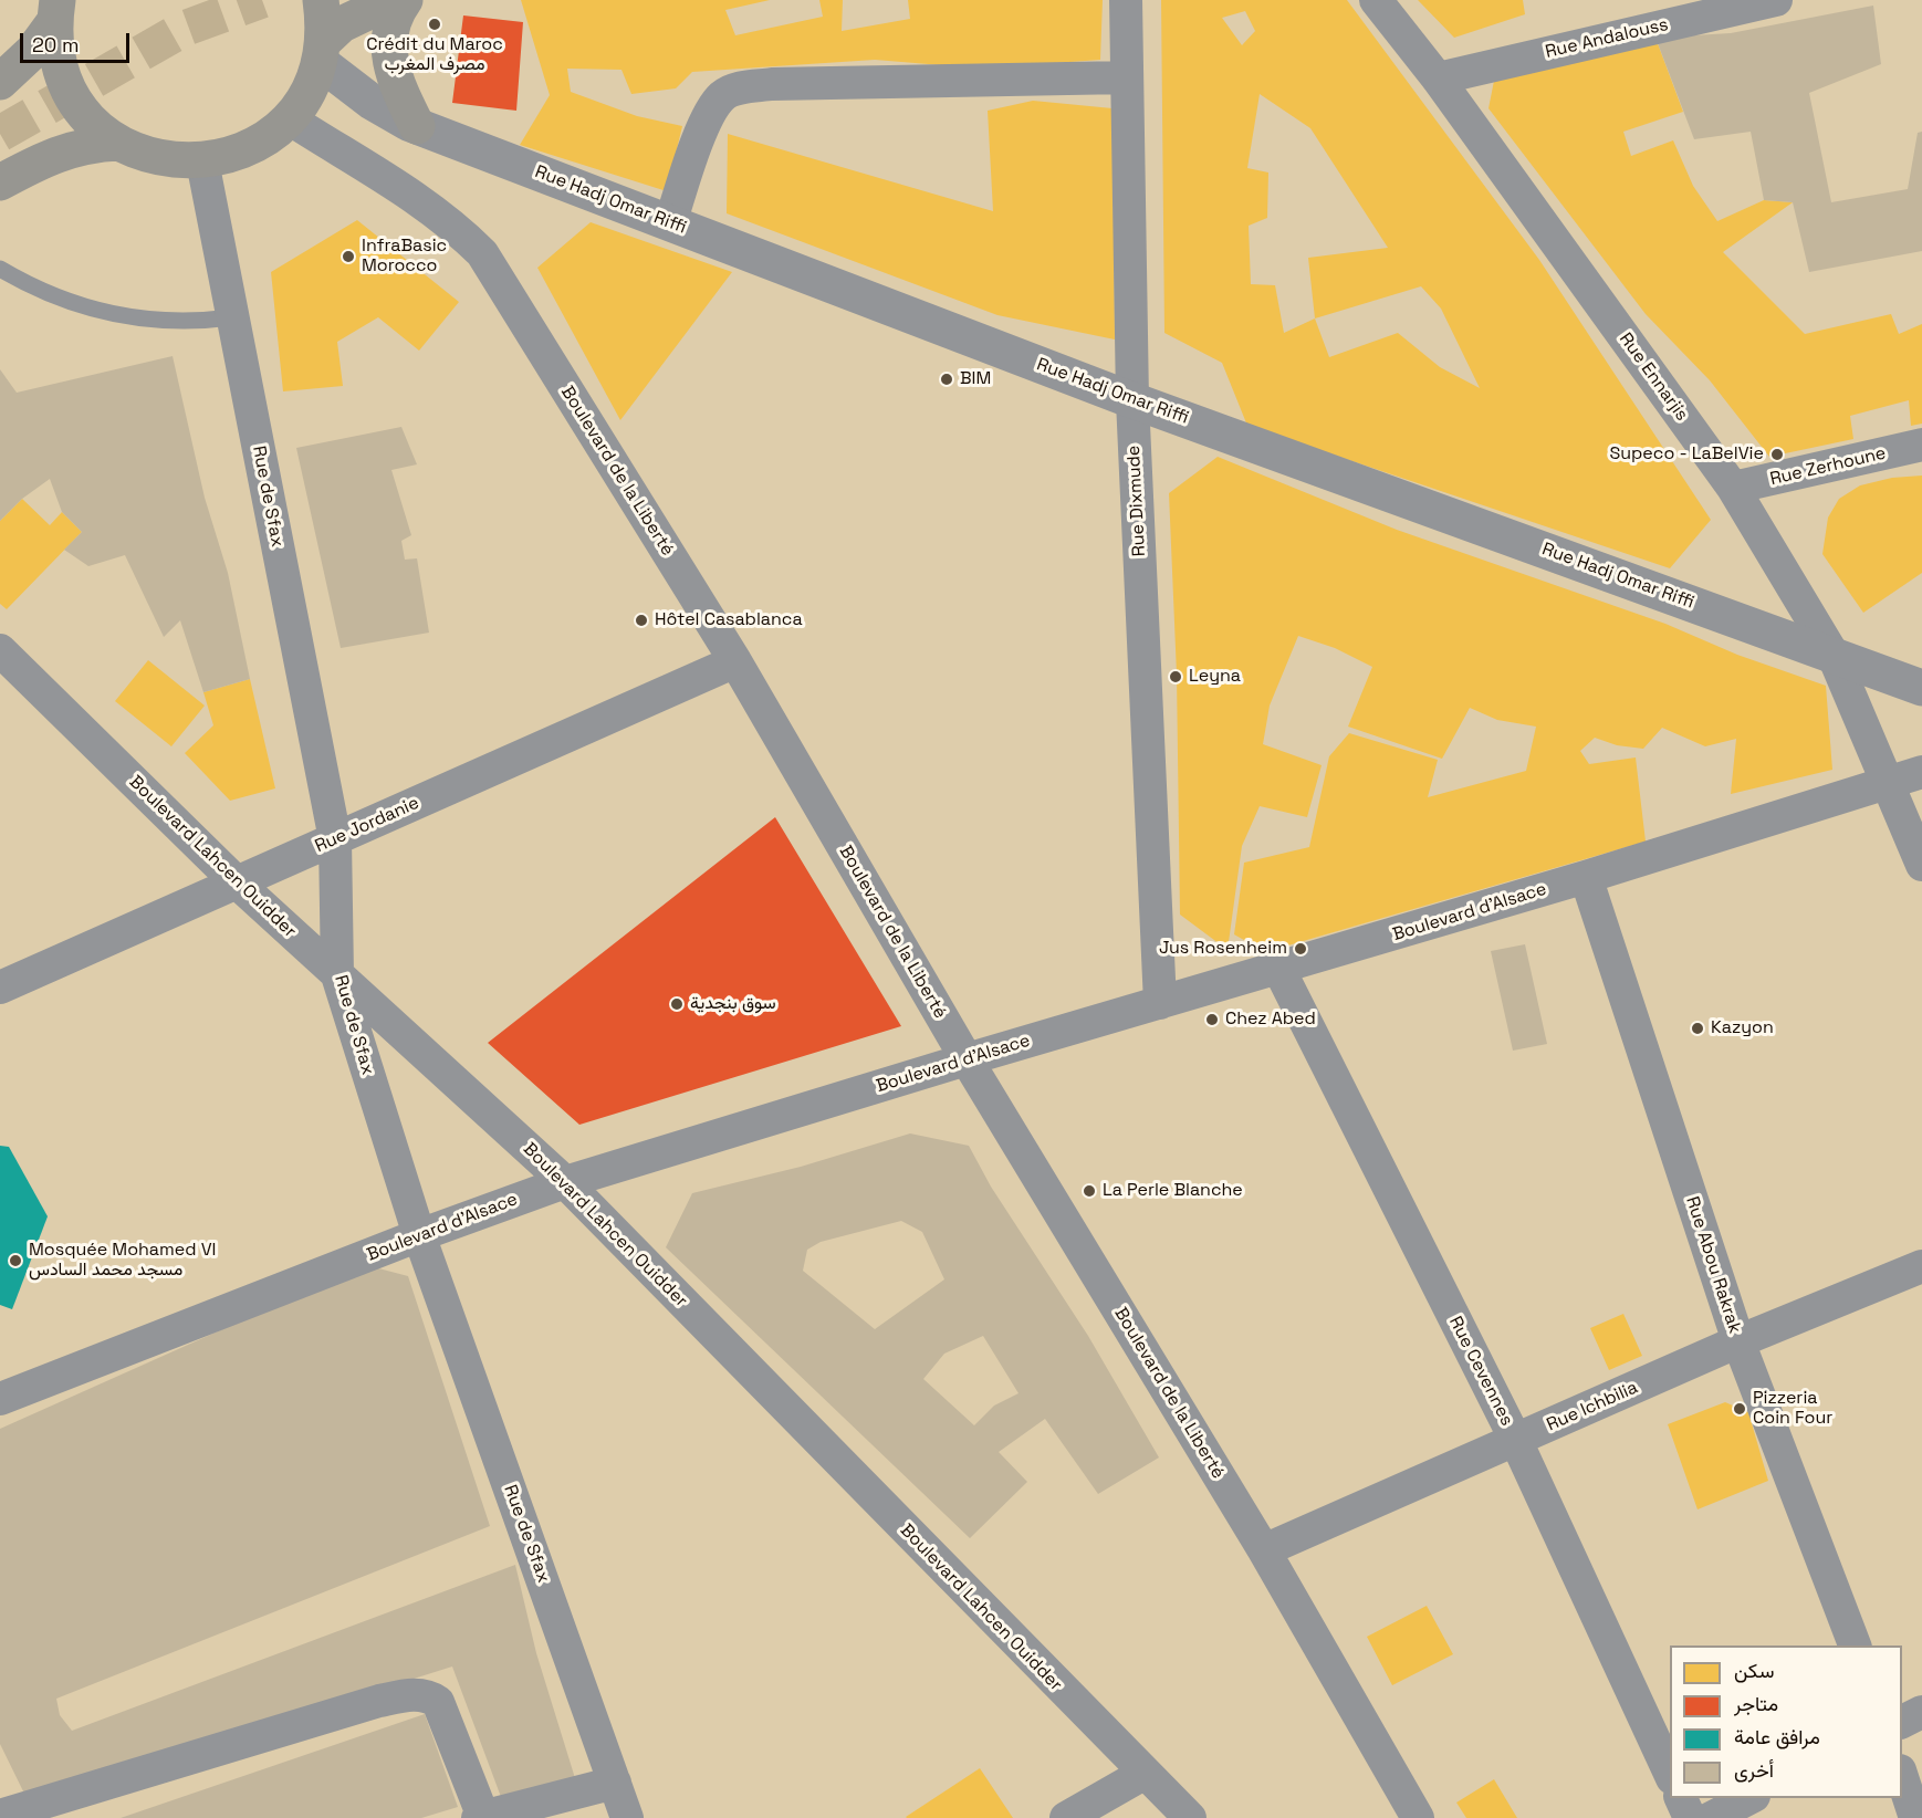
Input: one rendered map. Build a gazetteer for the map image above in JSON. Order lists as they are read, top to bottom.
{
  "streets": {
    "street": [
      "Rue Andalouss",
      "Rue Hadj Omar Riffi",
      "Rue Ennarjis",
      "Rue Zerhoune",
      "Boulevard de la Liberté",
      "Rue de Sfax",
      "Rue Dixmude",
      "Rue Jordanie",
      "Boulevard Lahcen Ouidder",
      "Boulevard d'Alsace",
      "Rue Abou Rakrak",
      "Rue Cevennes",
      "Rue Ichbilia"
    ]
  },
  "crossings": [
    ["Rue Andalouss", "Rue Ennarjis"],
    ["Rue Hadj Omar Riffi", "Rue Ennarjis"],
    ["Rue Hadj Omar Riffi", "Rue Dixmude"],
    ["Rue Ennarjis", "Rue Zerhoune"],
    ["Rue Ennarjis", "Boulevard d'Alsace"],
    ["Boulevard de la Liberté", "Rue Jordanie"],
    ["Boulevard de la Liberté", "Boulevard d'Alsace"],
    ["Boulevard de la Liberté", "Rue Ichbilia"],
    ["Rue de Sfax", "Rue Jordanie"],
    ["Rue de Sfax", "Boulevard Lahcen Ouidder"],
    ["Rue de Sfax", "Boulevard d'Alsace"],
    ["Rue Dixmude", "Boulevard d'Alsace"],
    ["Rue Jordanie", "Boulevard Lahcen Ouidder"],
    ["Boulevard Lahcen Ouidder", "Boulevard d'Alsace"],
    ["Boulevard d'Alsace", "Rue Abou Rakrak"],
    ["Boulevard d'Alsace", "Rue Cevennes"],
    ["Rue Abou Rakrak", "Rue Ichbilia"],
    ["Rue Cevennes", "Rue Ichbilia"]
  ],
  "places": [
    "Crédit du Maroc مصرف المغرب",
    "InfraBasic Morocco",
    "BIM",
    "Supeco - LaBelVie",
    "Hôtel Casablanca",
    "Leyna",
    "Jus Rosenheim",
    "سوق بنجدية",
    "Chez Abed",
    "Kazyon",
    "La Perle Blanche",
    "Mosquée Mohamed VI مسجد محمد السادس",
    "Pizzeria Coin Four"
  ],
  "legend": [
    "سكن",
    "متاجر",
    "مرافق عامة",
    "أخرى"
  ],
  "scale_bar": "20 m"
}
